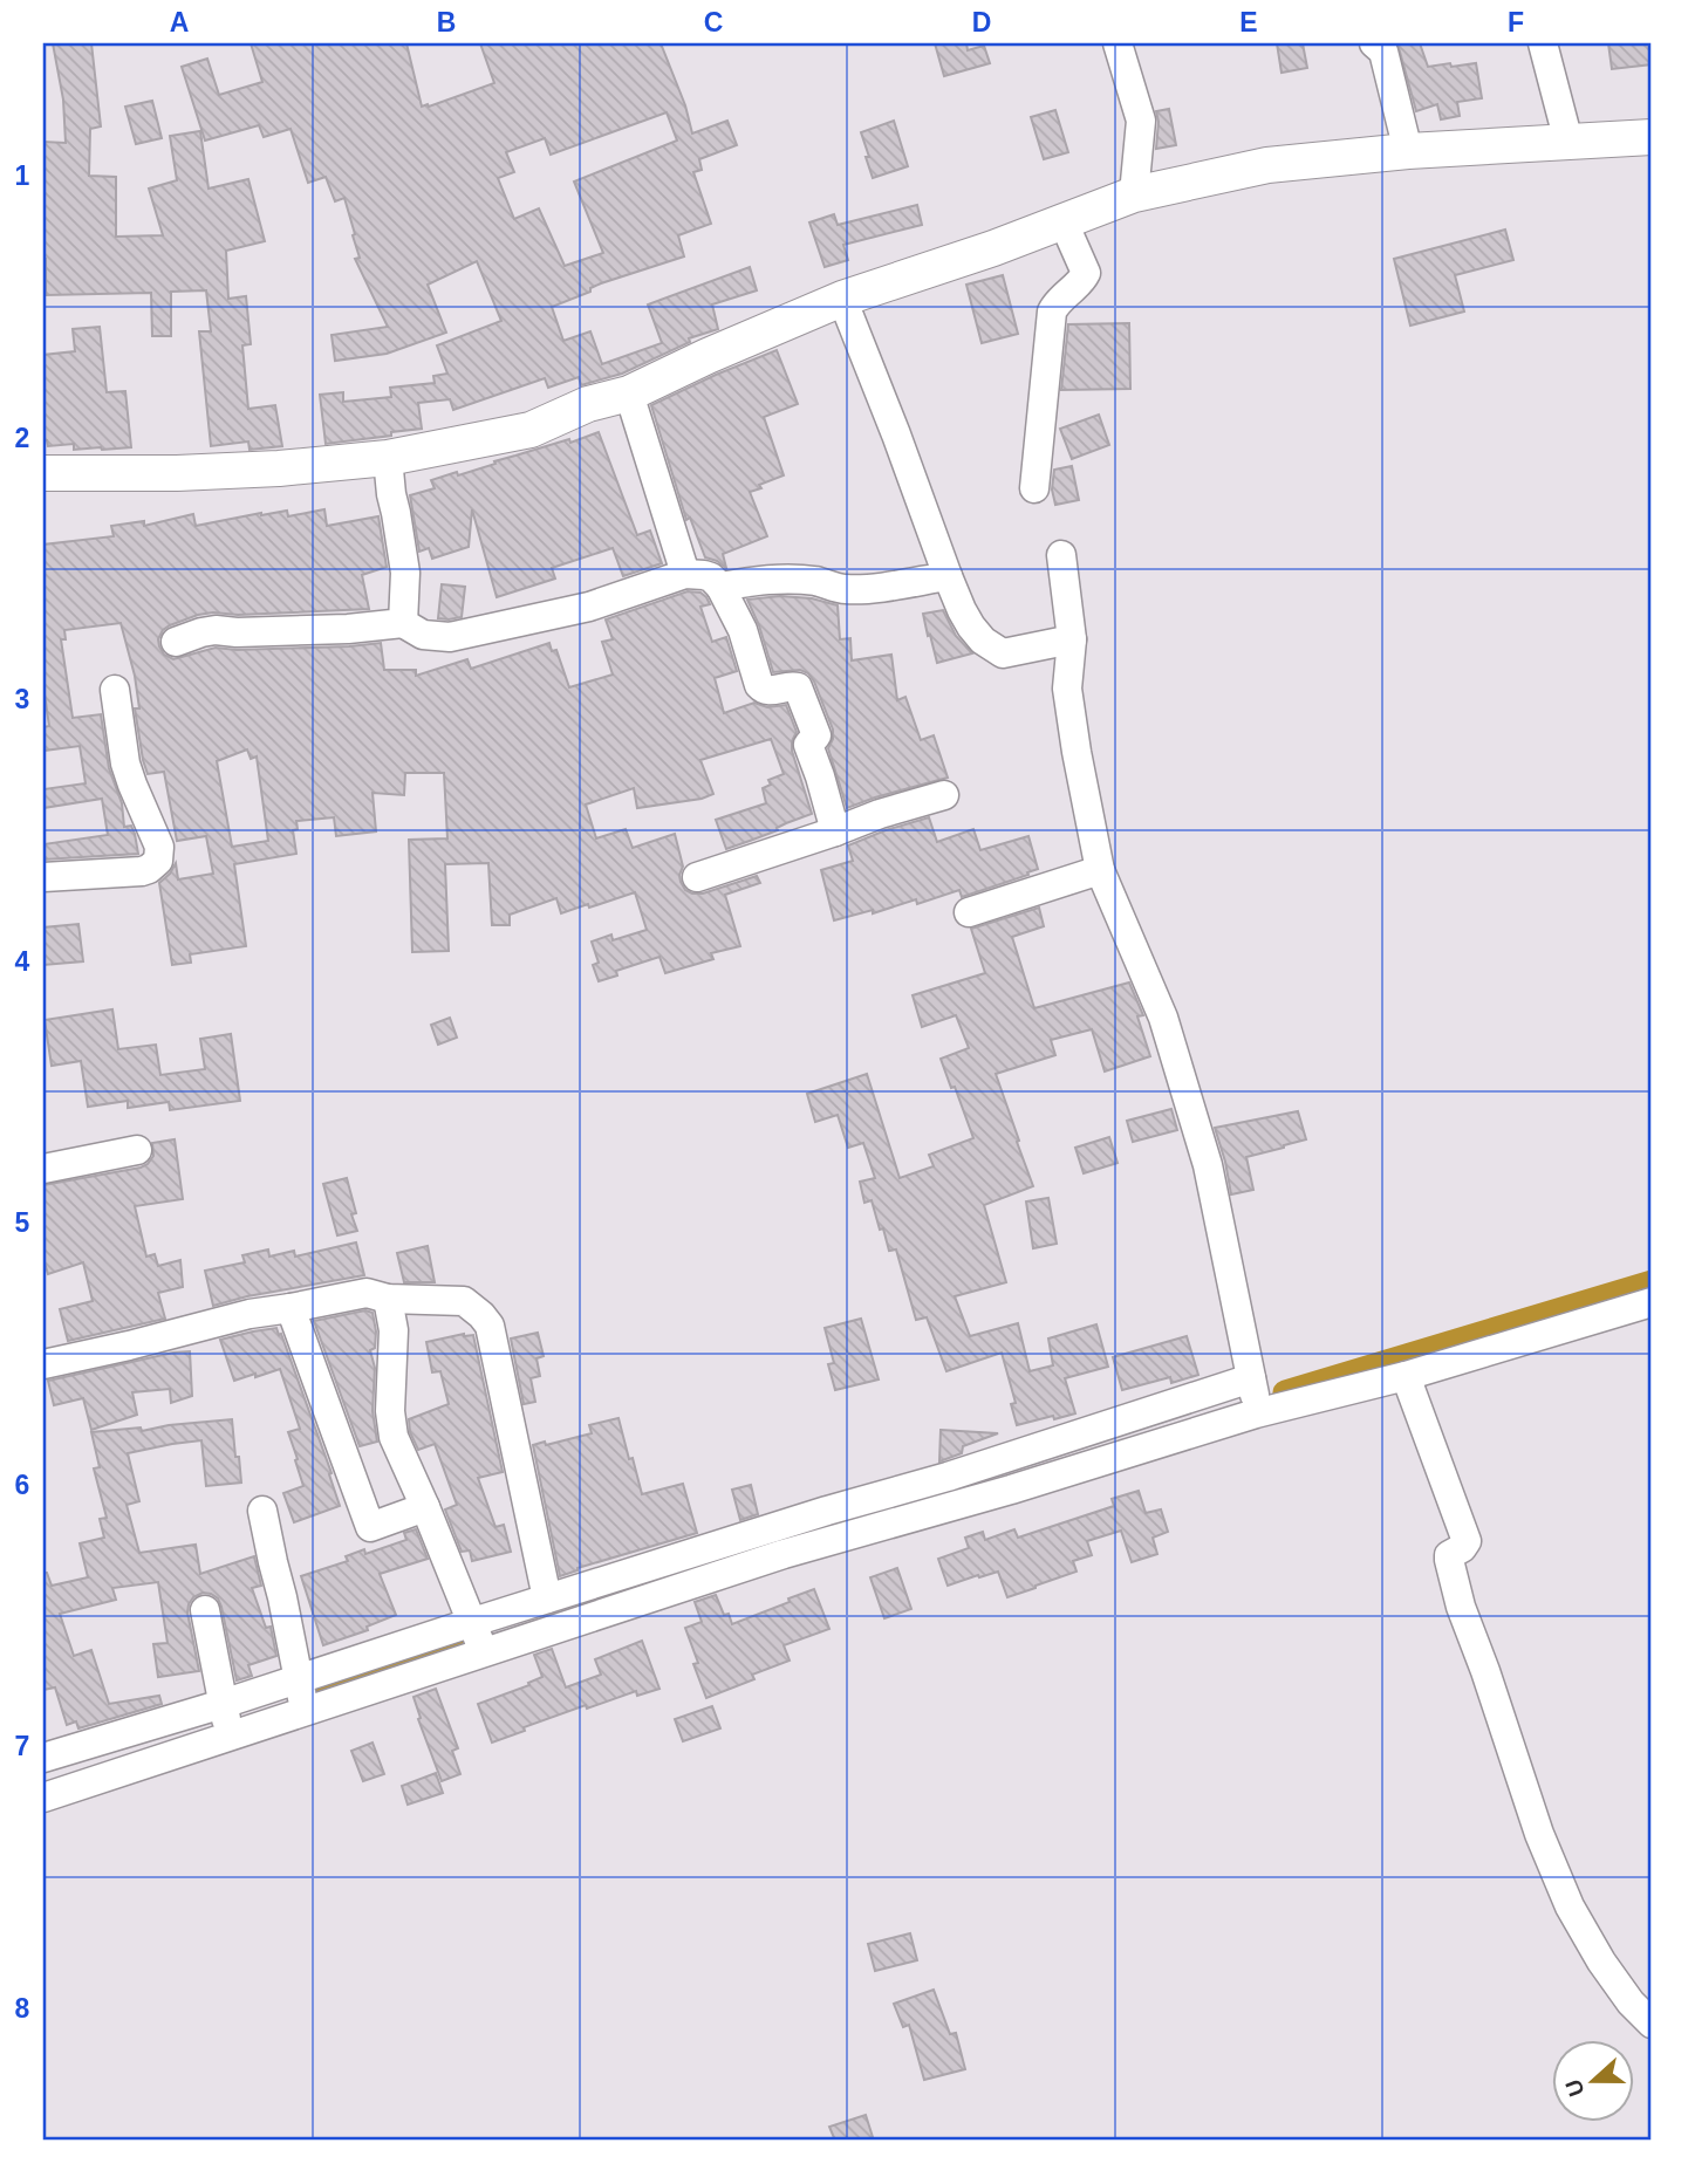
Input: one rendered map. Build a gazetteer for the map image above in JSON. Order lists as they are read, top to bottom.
{
  "north": "left",
  "grid": {
    "columns": [
      "A",
      "B",
      "C",
      "D",
      "E",
      "F"
    ],
    "rows": [
      "1",
      "2",
      "3",
      "4",
      "5",
      "6",
      "7",
      "8"
    ]
  }
}
